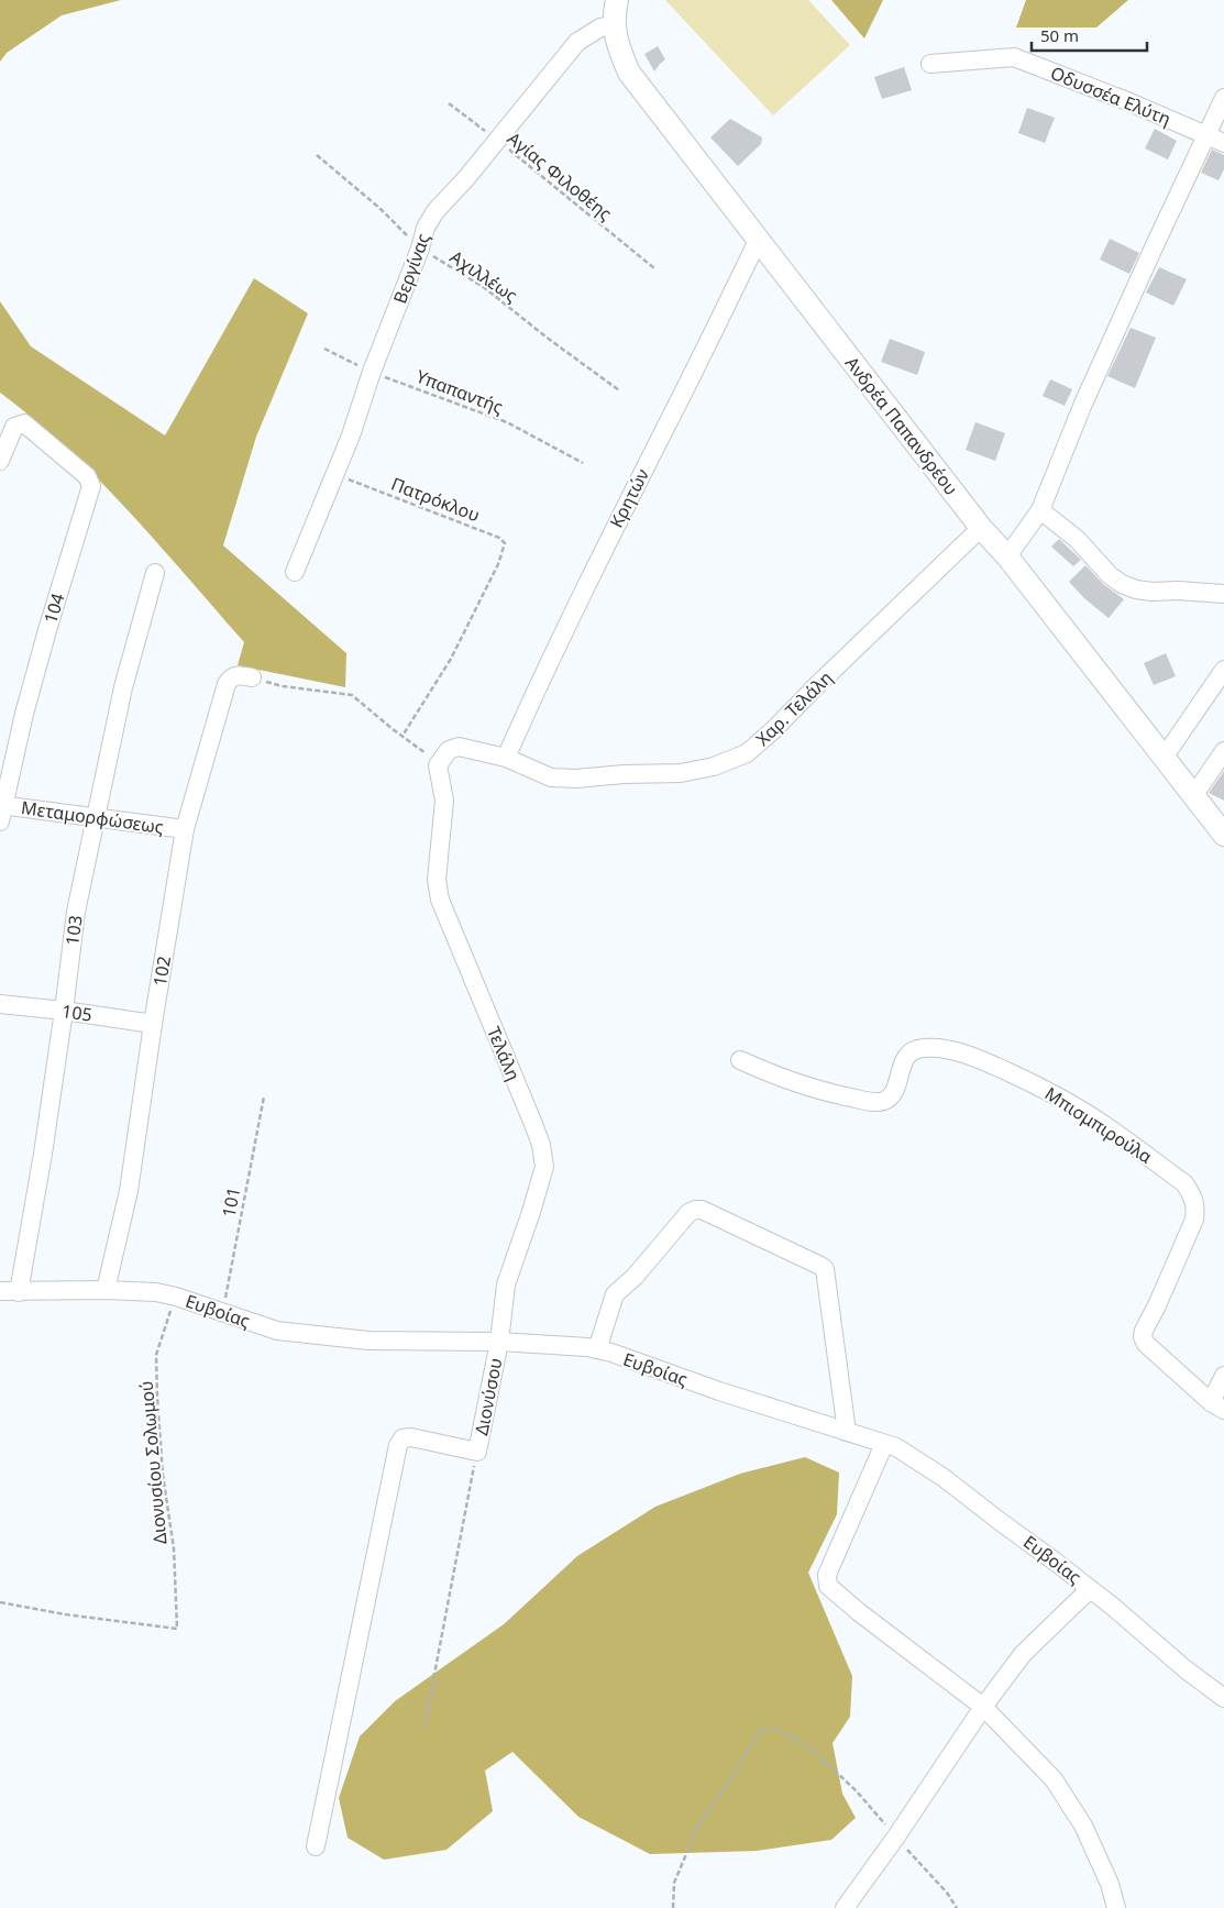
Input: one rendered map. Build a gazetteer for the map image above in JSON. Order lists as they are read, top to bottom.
{
  "streets": {
    "main road": ["Ανδρέα Παπανδρέου"],
    "street": [
      "Οδυσσέα Ελύτη",
      "Βεργίνας",
      "Κρητών",
      "104",
      "Χαρ. Τελάλη",
      "Μεταμορφώσεως",
      "103",
      "102",
      "105",
      "Τελάλη",
      "Μπισμπιρούλα",
      "Ευβοίας",
      "Διονύσου"
    ],
    "path": [
      "Αγίας Φιλοθέης",
      "Αχιλλέως",
      "Υπαπαντής",
      "Πατρόκλου",
      "101",
      "Διονυσίου Σολωμού"
    ]
  },
  "crossings": [
    ["Αγίας Φιλοθέης", "Βεργίνας"],
    ["Βεργίνας", "Αχιλλέως"],
    ["Βεργίνας", "Υπαπαντής"],
    ["Βεργίνας", "Ανδρέα Παπανδρέου"],
    ["Βεργίνας", "Πατρόκλου"],
    ["Ανδρέα Παπανδρέου", "Κρητών"],
    ["Ανδρέα Παπανδρέου", "Χαρ. Τελάλη"],
    ["Κρητών", "Χαρ. Τελάλη"],
    ["104", "Μεταμορφώσεως"],
    ["Χαρ. Τελάλη", "Τελάλη"],
    ["Μεταμορφώσεως", "103"],
    ["Μεταμορφώσεως", "102"],
    ["103", "105"],
    ["103", "Ευβοίας"],
    ["102", "105"],
    ["102", "Ευβοίας"],
    ["Τελάλη", "Ευβοίας"],
    ["Τελάλη", "Διονύσου"],
    ["101", "Ευβοίας"],
    ["Ευβοίας", "Διονύσου"],
    ["Ευβοίας", "Διονυσίου Σολωμού"]
  ],
  "scale_bar": "50 m"
}
